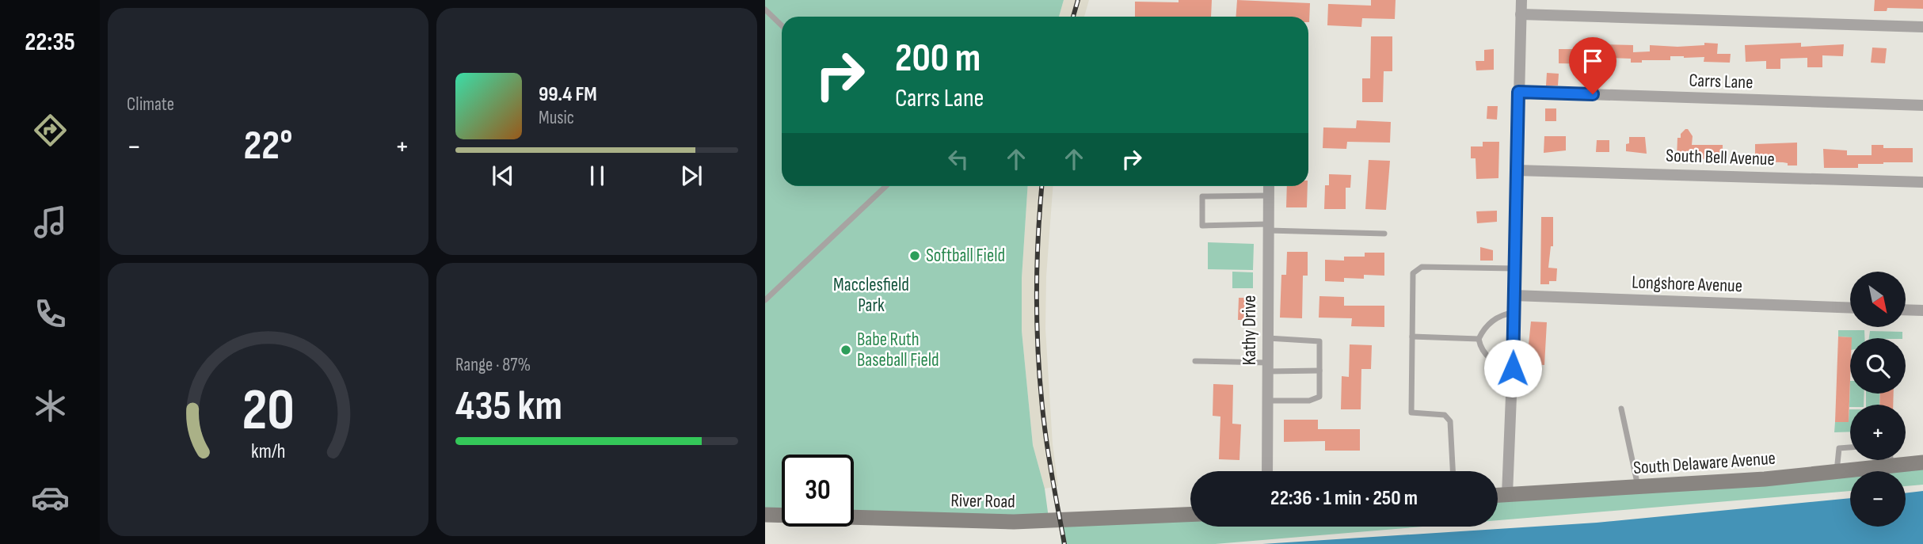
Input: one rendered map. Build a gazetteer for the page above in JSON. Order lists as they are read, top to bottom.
{
  "streets": {
    "main road": ["South Delaware Avenue", "River Road"],
    "street": [
      "Carrs Lane",
      "South Bell Avenue",
      "Longshore Avenue",
      "Kathy Drive"
    ]
  },
  "parks": ["Macclesfield Park"],
  "places": ["Softball Field", "Babe Ruth Baseball Field"],
  "north": "bottom right",
  "page": {
    "tabs": "22:35",
    "tile": [
      "Climate",
      ["Range · 87%", "435 km"]
    ],
    "turn": ["200 m", "Carrs Lane"],
    "song": ["99.4 FM", "Music"],
    "heat": ["−", "22°", "+"],
    "map_buttons": ["+", "−"],
    "limit": "30",
    "trip": "22:36 · 1 min · 250 m",
    "gauge": ["20", "km/h"]
  }
}
